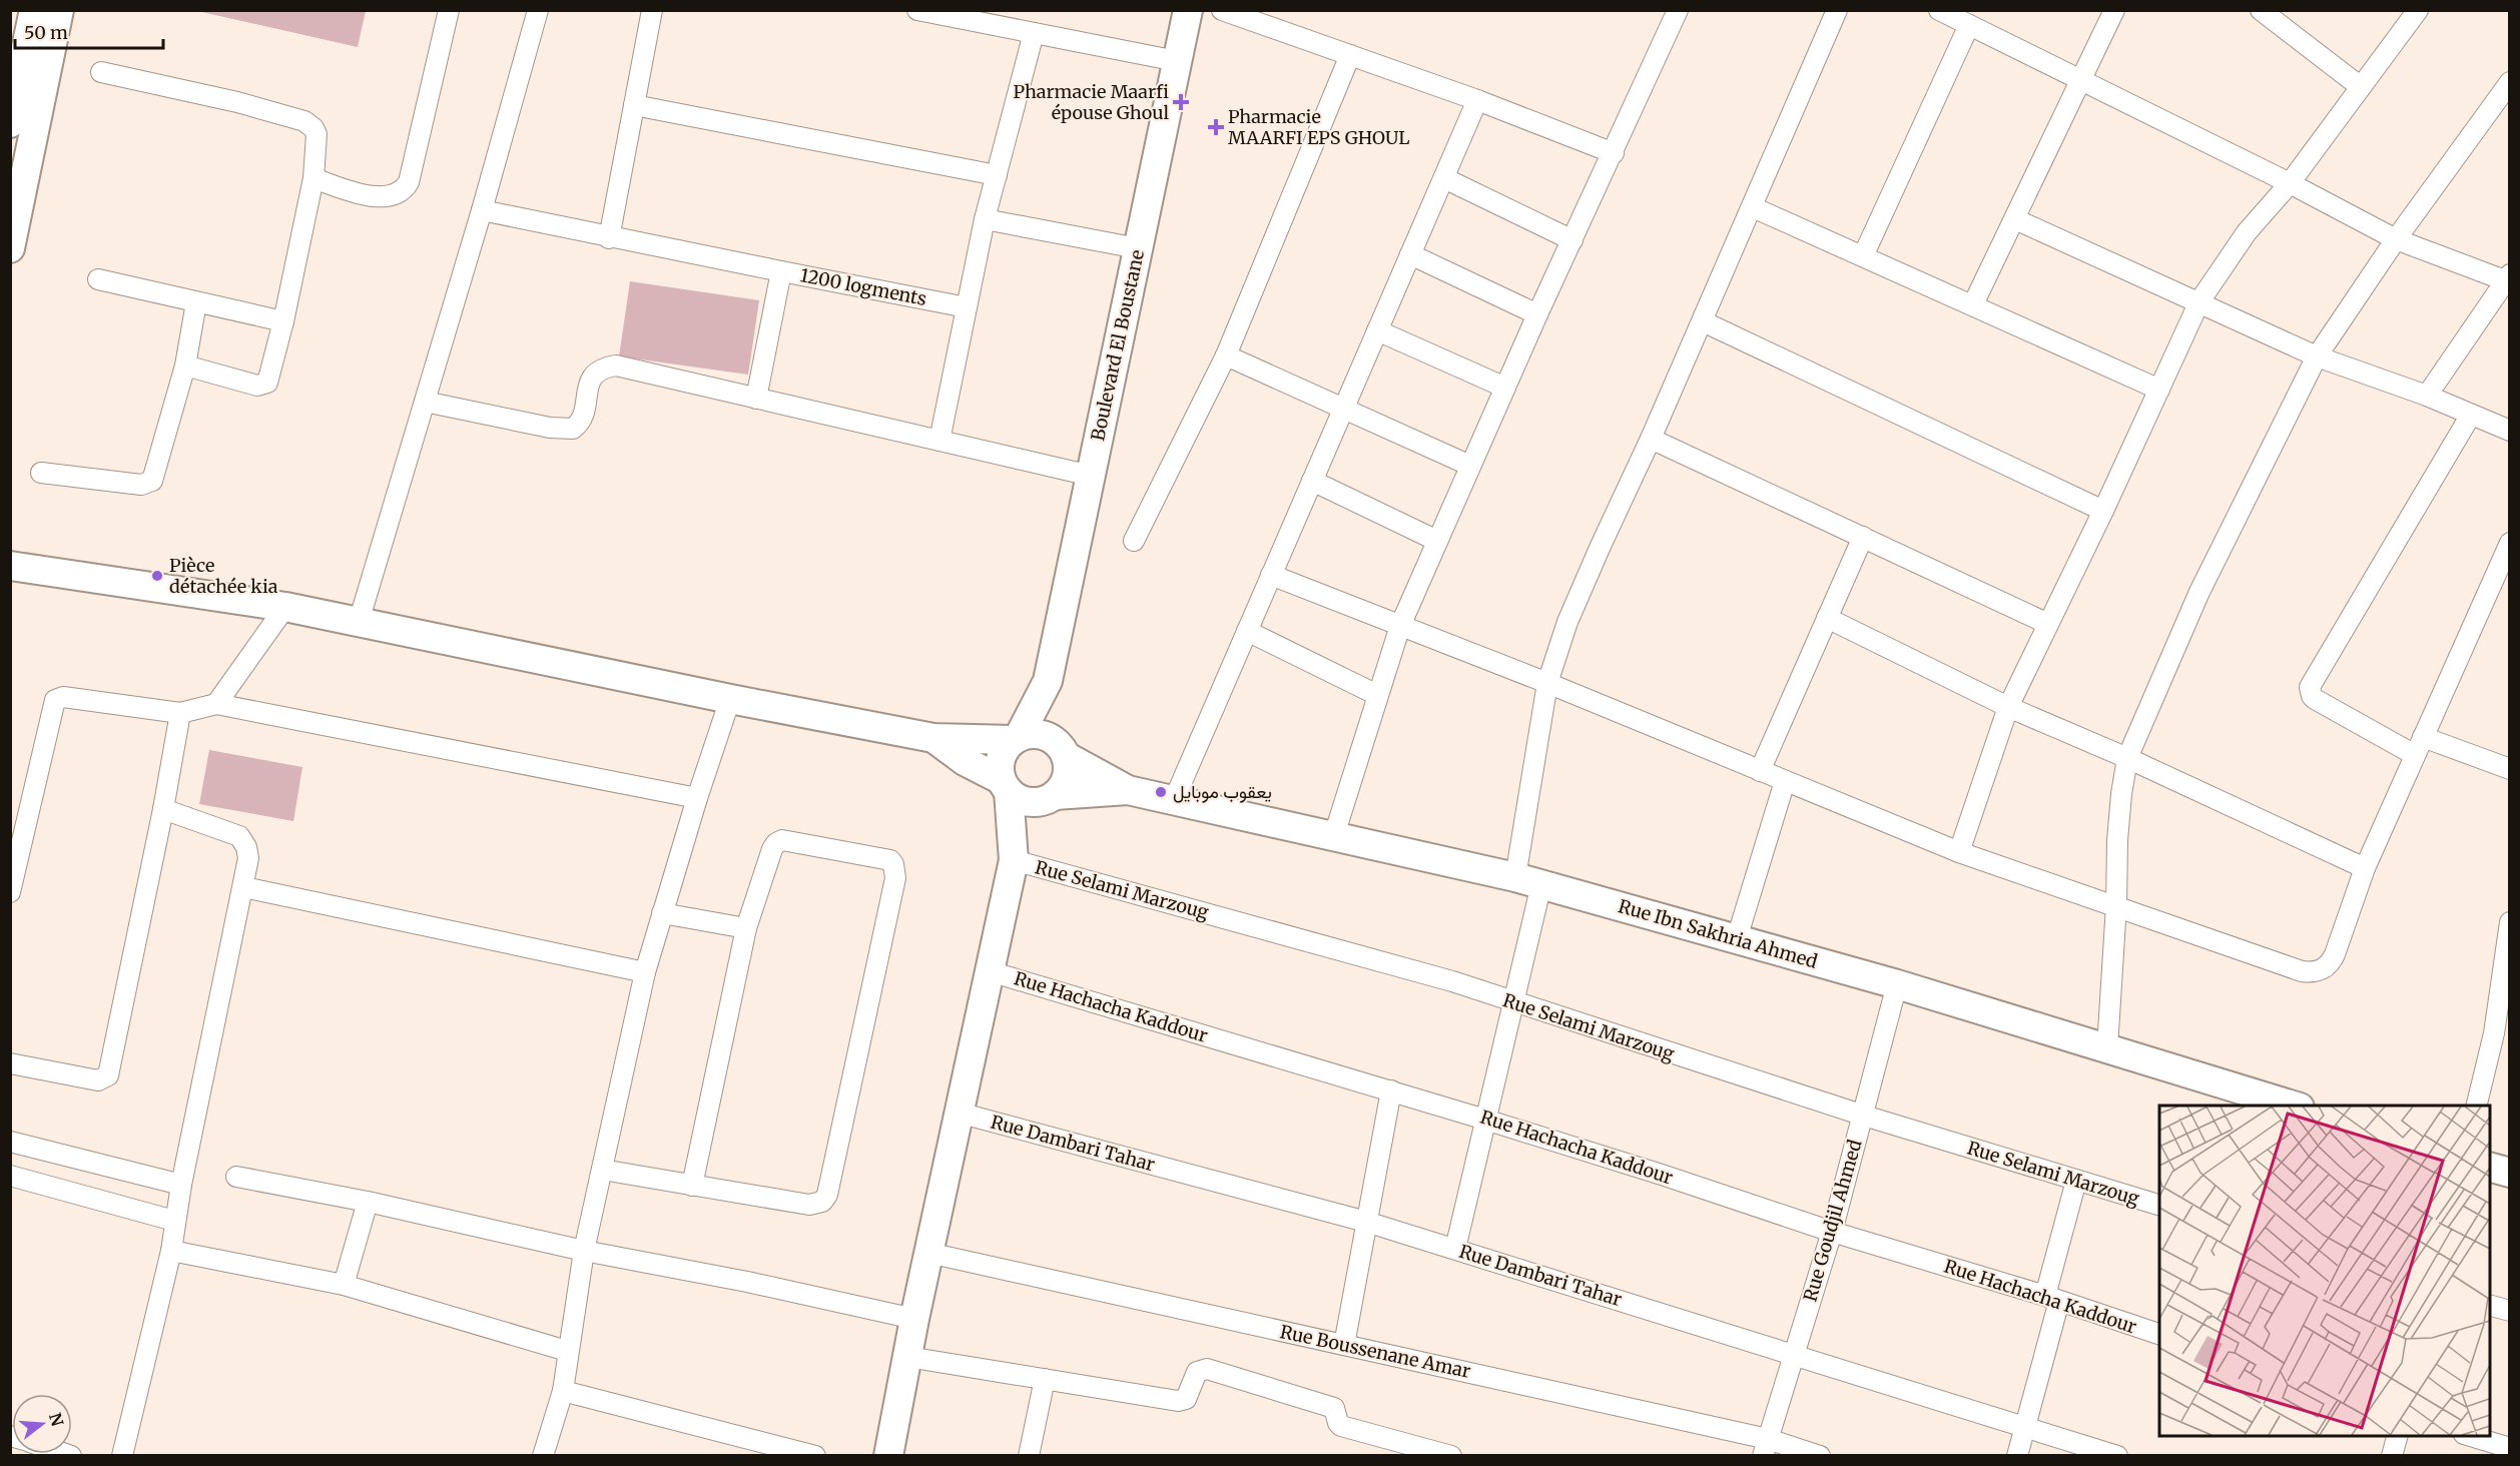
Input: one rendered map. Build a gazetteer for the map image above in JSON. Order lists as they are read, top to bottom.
{
  "streets": {
    "main road": ["Boulevard El Boustane", "Rue Ibn Sakhria Ahmed"],
    "street": [
      "1200 logments",
      "Rue Selami Marzoug",
      "Rue Hachacha Kaddour",
      "Rue Dambari Tahar",
      "Rue Goudjil Ahmed",
      "Rue Boussenane Amar"
    ]
  },
  "crossings": [
    ["Rue Selami Marzoug", "Rue Goudjil Ahmed"],
    ["Rue Ibn Sakhria Ahmed", "Rue Goudjil Ahmed"],
    ["Rue Hachacha Kaddour", "Rue Goudjil Ahmed"],
    ["Rue Dambari Tahar", "Rue Goudjil Ahmed"],
    ["Rue Goudjil Ahmed", "Rue Boussenane Amar"]
  ],
  "places": {
    "health": ["Pharmacie Maarfi épouse Ghoul", "Pharmacie MAARFI EPS GHOUL"],
    "other": ["Pièce détachée kia", "يعقوب موبايل"]
  },
  "scale_bar": "50 m",
  "north": "right"
}
